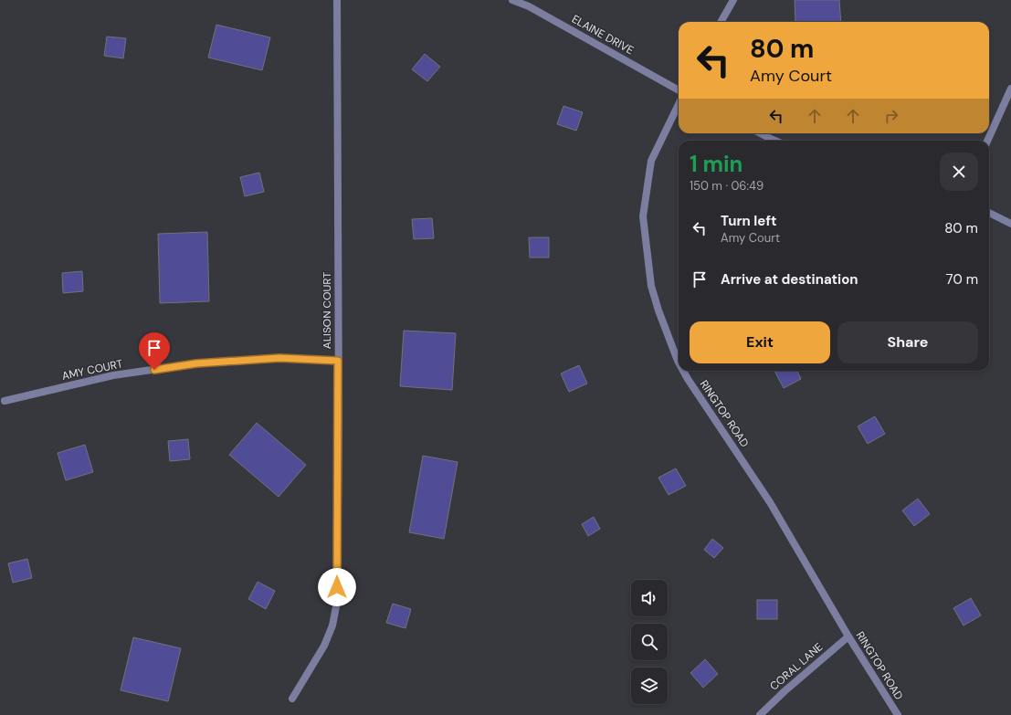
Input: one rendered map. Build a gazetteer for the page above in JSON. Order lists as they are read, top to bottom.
{
  "streets": {
    "street": [
      "ELAINE DRIVE",
      "ALISON COURT",
      "AMY COURT",
      "RINGTOP ROAD",
      "CORAL LANE"
    ]
  },
  "crossings": [
    ["ALISON COURT", "AMY COURT"],
    ["RINGTOP ROAD", "CORAL LANE"]
  ],
  "page": {
    "turn": ["80 m", "Amy Court"],
    "heading": ["1 min", "150 m · 06:49"],
    "list": [
      {
        "name": "Turn left",
        "note": "Amy Court",
        "value": "80 m"
      },
      {
        "name": "Arrive at destination",
        "value": "70 m"
      }
    ],
    "buttons": ["Exit", "Share"]
  }
}
